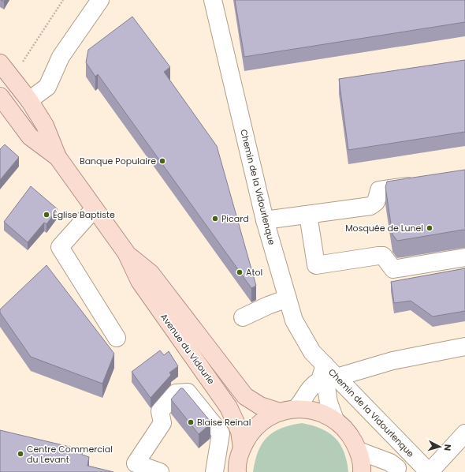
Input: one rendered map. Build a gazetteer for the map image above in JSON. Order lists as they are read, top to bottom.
{
  "streets": {
    "main road": ["Avenue du Vidourle"],
    "street": ["Chemin de la Vidourlenque"]
  },
  "places": [
    "Banque Populaire",
    "Église Baptiste",
    "Picard",
    "Mosquée de Lunel",
    "Atol",
    "Blaise Reinal",
    "Centre Commercial du Levant"
  ],
  "north": "right"
}
